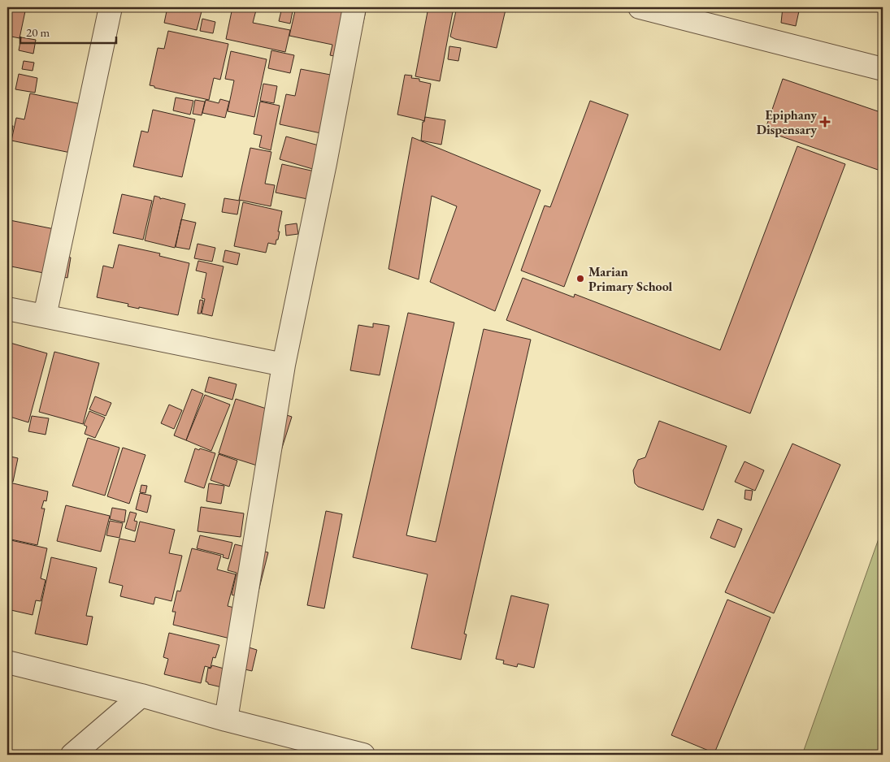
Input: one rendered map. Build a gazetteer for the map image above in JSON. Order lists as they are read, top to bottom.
{
  "places": {
    "health": ["Epiphany Dispensary"],
    "other": ["Marian Primary School"]
  },
  "scale_bar": "20 m"
}
